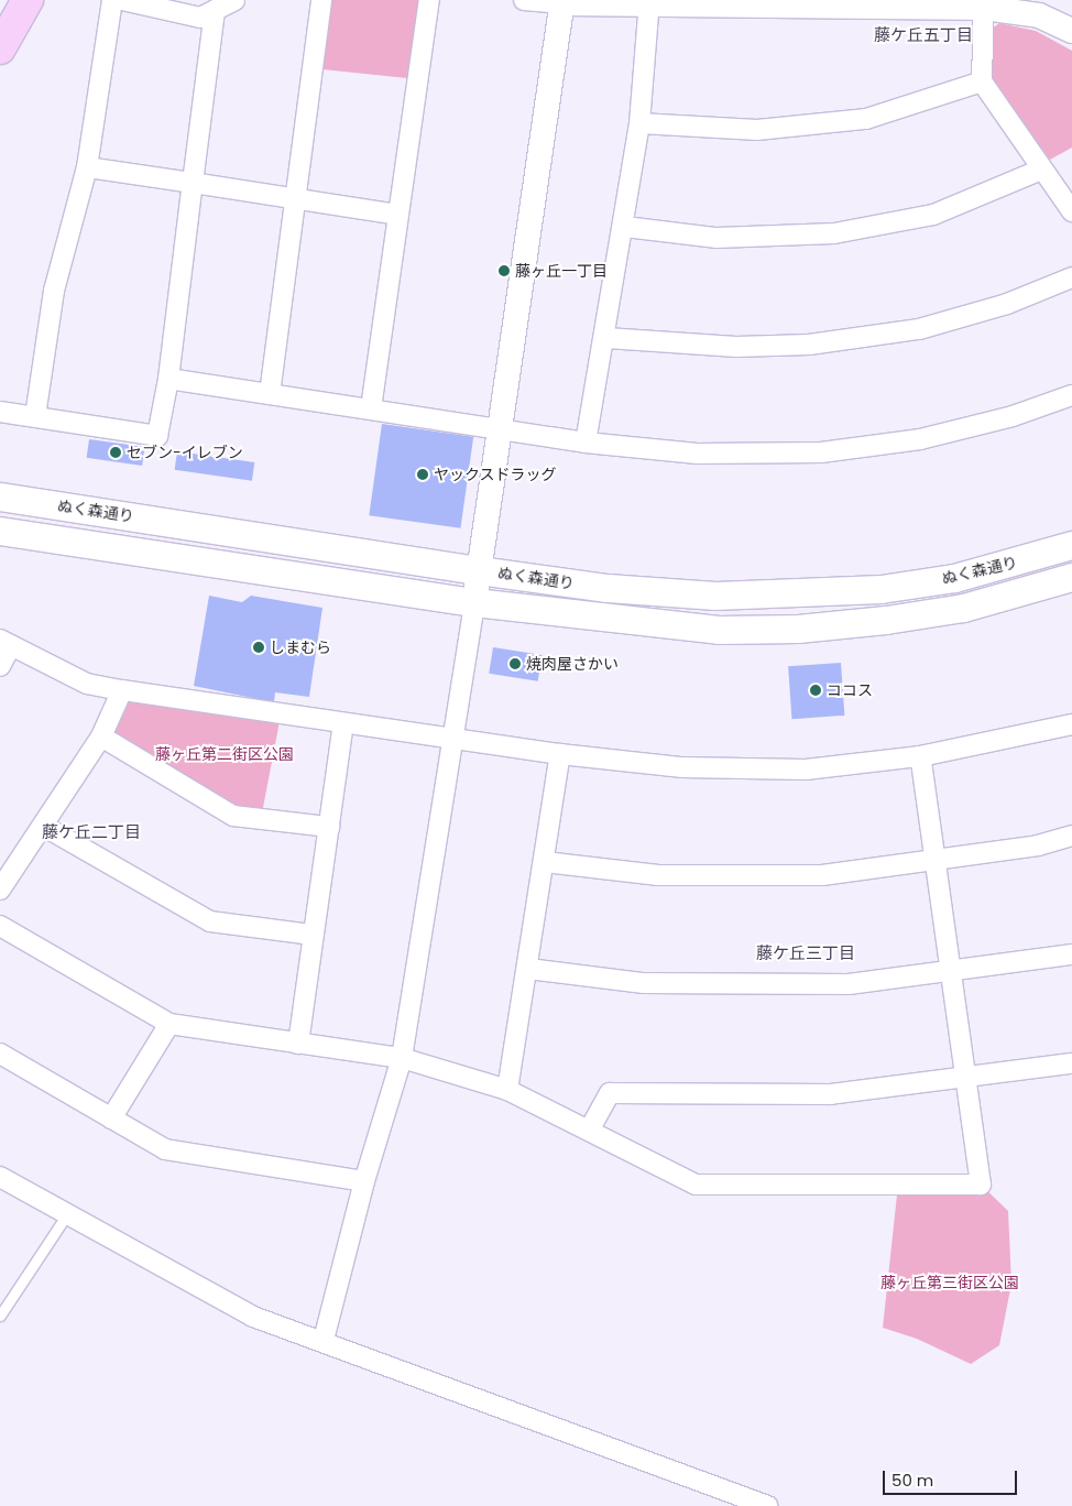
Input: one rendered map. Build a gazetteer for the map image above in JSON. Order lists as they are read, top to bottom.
{
  "streets": {
    "main road": ["ぬく森通り"]
  },
  "districts": ["藤ケ丘五丁目", "藤ケ丘二丁目", "藤ケ丘三丁目"],
  "parks": ["藤ヶ丘第二街区公園", "藤ヶ丘第三街区公園"],
  "places": [
    "藤ヶ丘一丁目",
    "セブン-イレブン",
    "ヤックスドラッグ",
    "しまむら",
    "焼肉屋さかい",
    "ココス"
  ],
  "scale_bar": "50 m"
}
